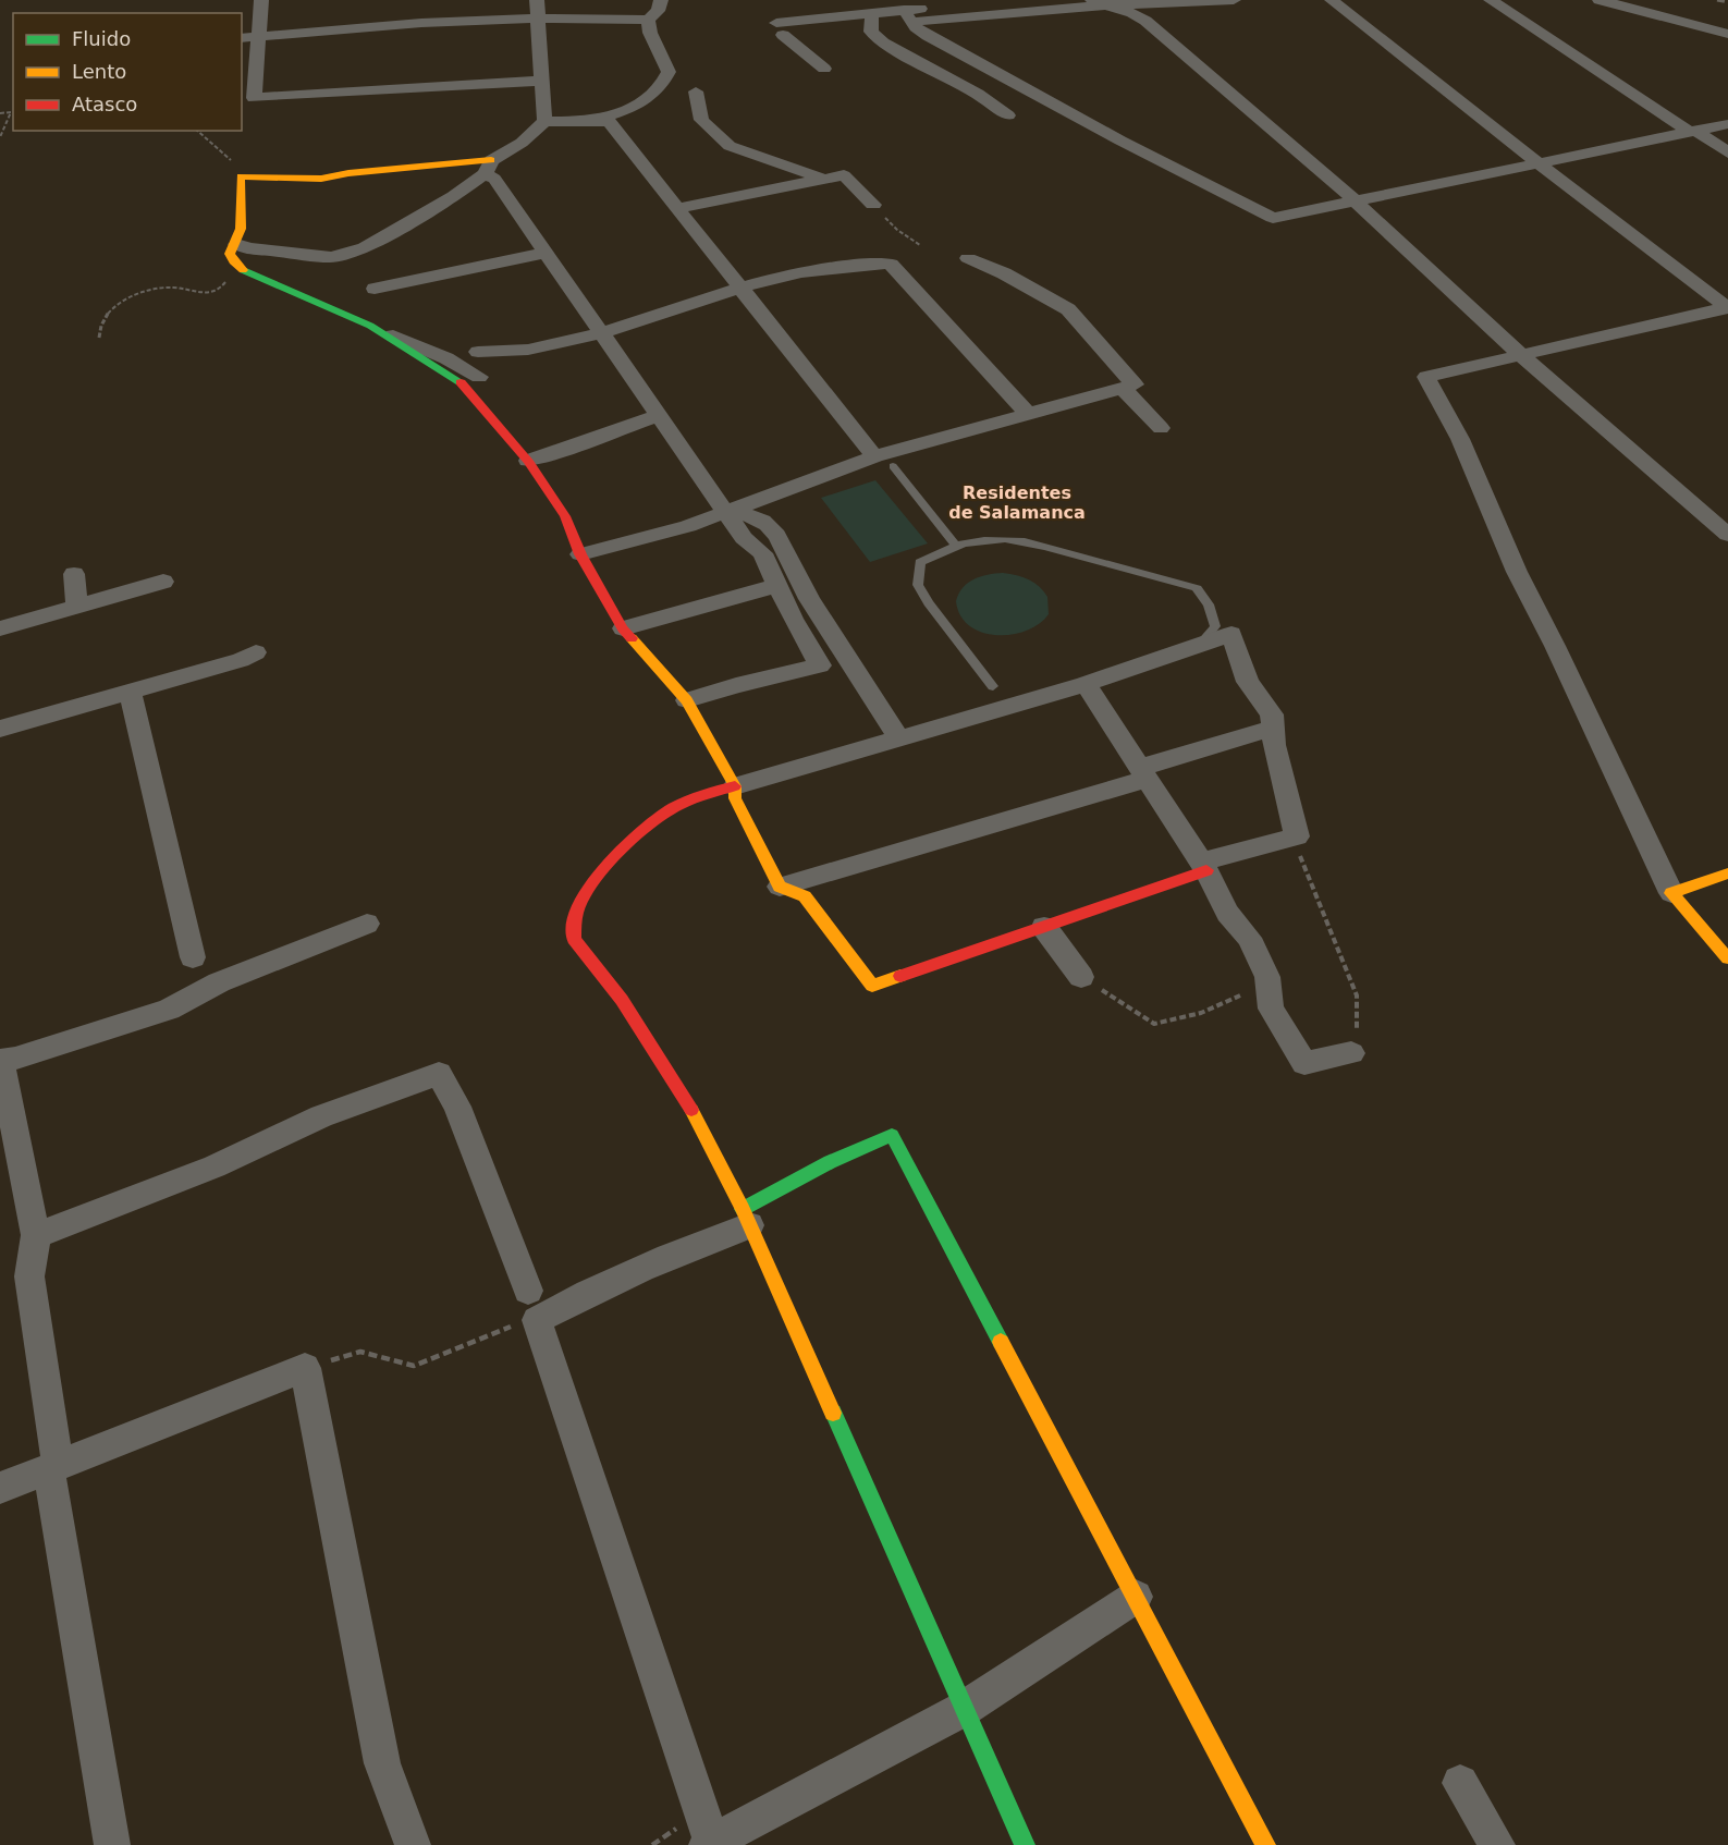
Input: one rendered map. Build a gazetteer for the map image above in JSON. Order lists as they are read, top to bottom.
{
  "districts": ["Residentes de Salamanca"],
  "legend": ["Fluido", "Lento", "Atasco"]
}
